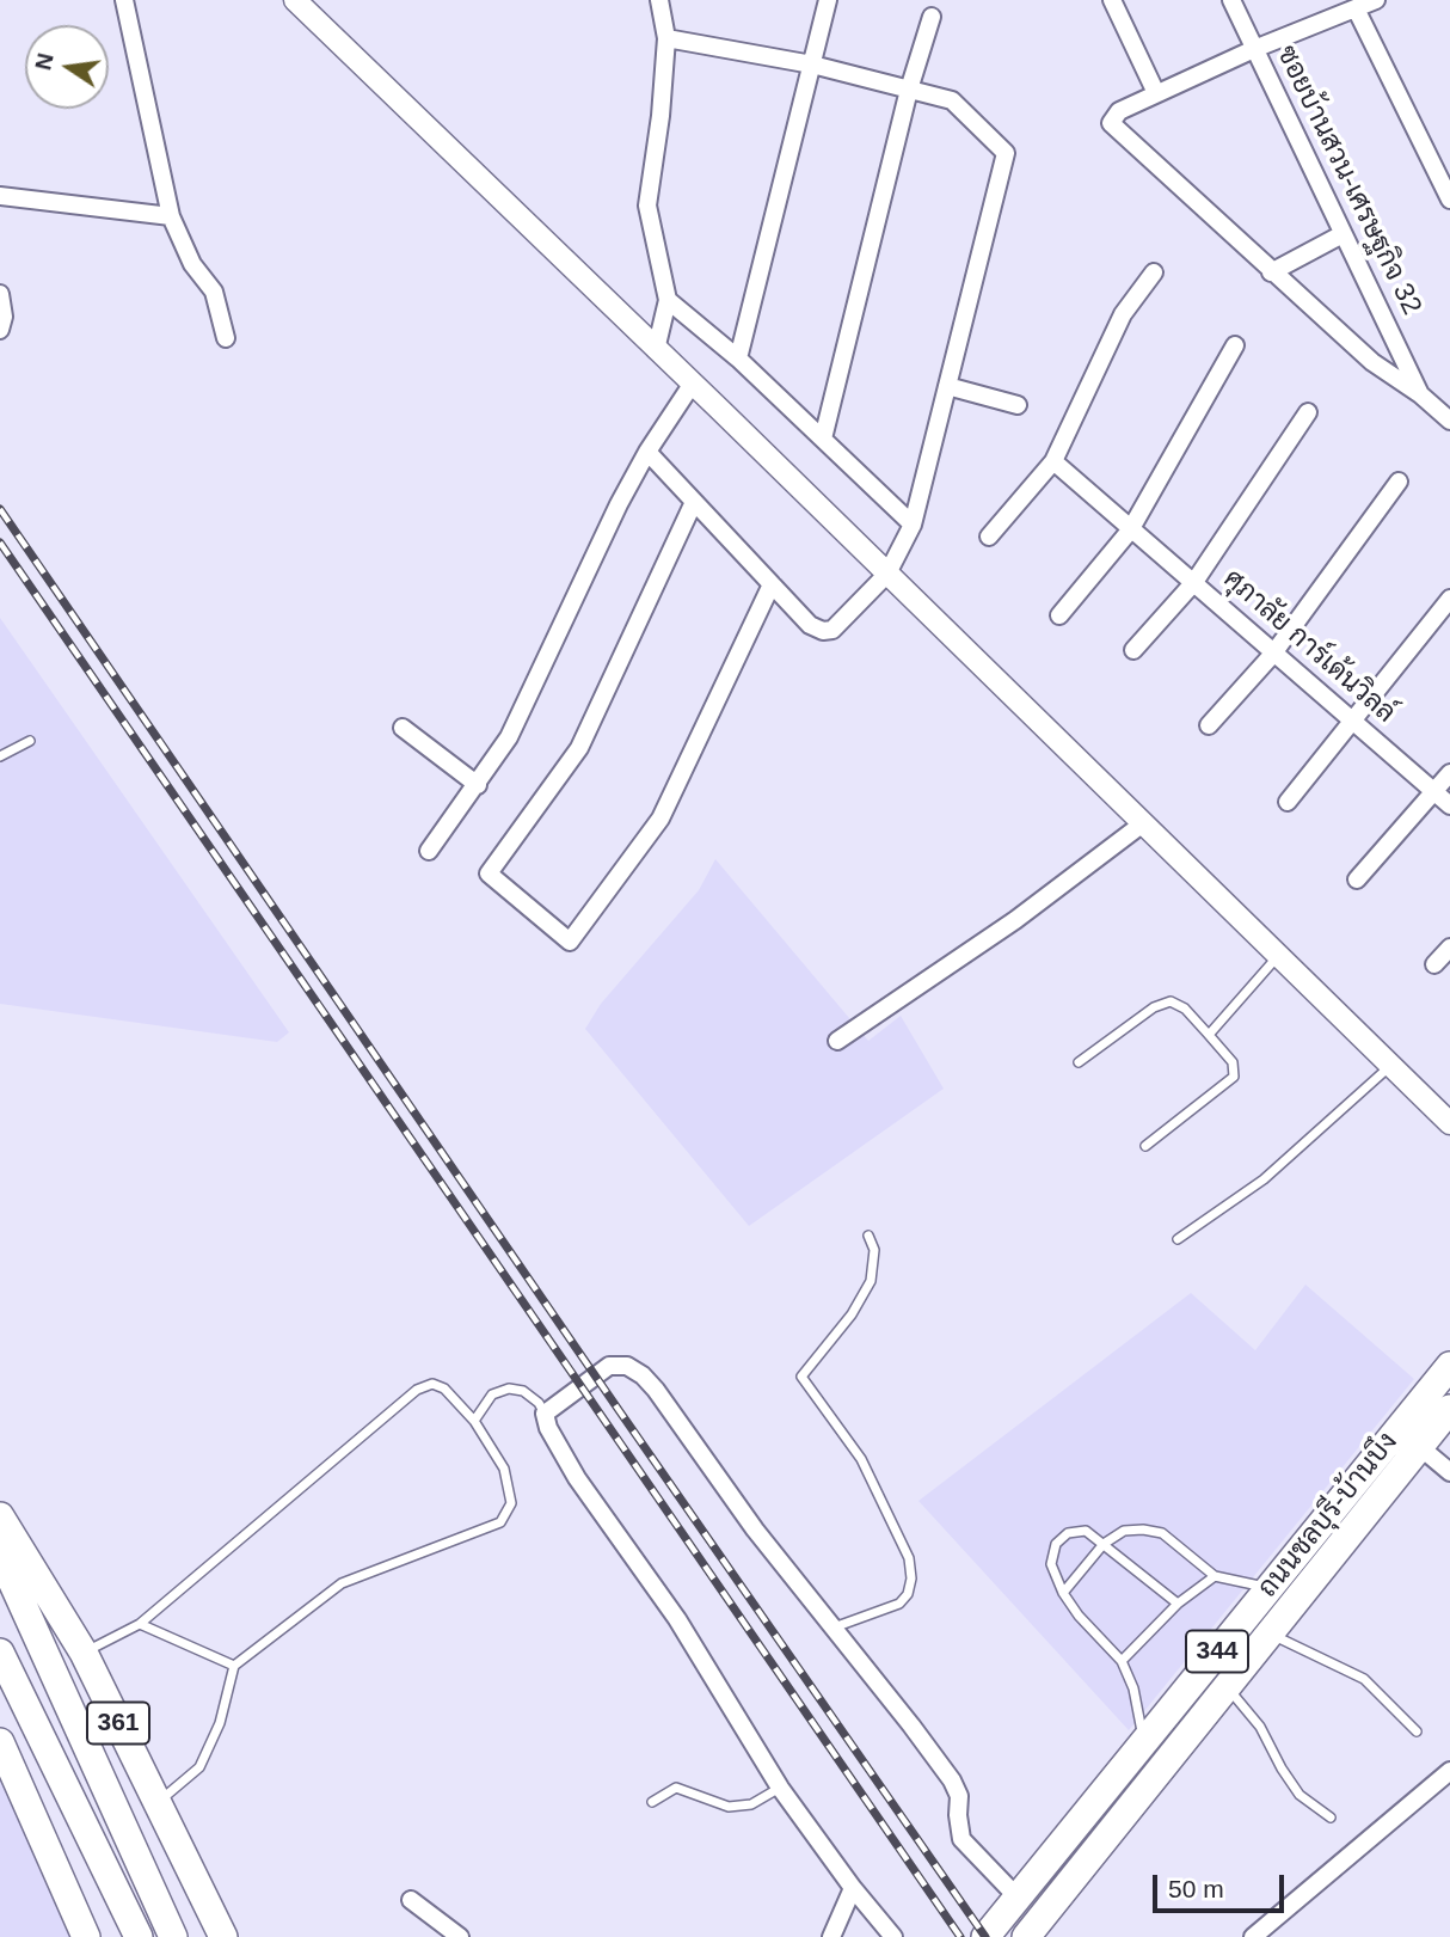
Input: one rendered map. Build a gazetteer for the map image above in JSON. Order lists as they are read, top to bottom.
{
  "streets": {
    "highway": ["ถนนชลบุรี-บ้านบึง", "344", "361"],
    "street": ["ซอยบ้านสวน-เศรษฐกิจ 32", "ศุภาลัย การ์เด้นวิลล์"]
  },
  "scale_bar": "50 m",
  "north": "left"
}
